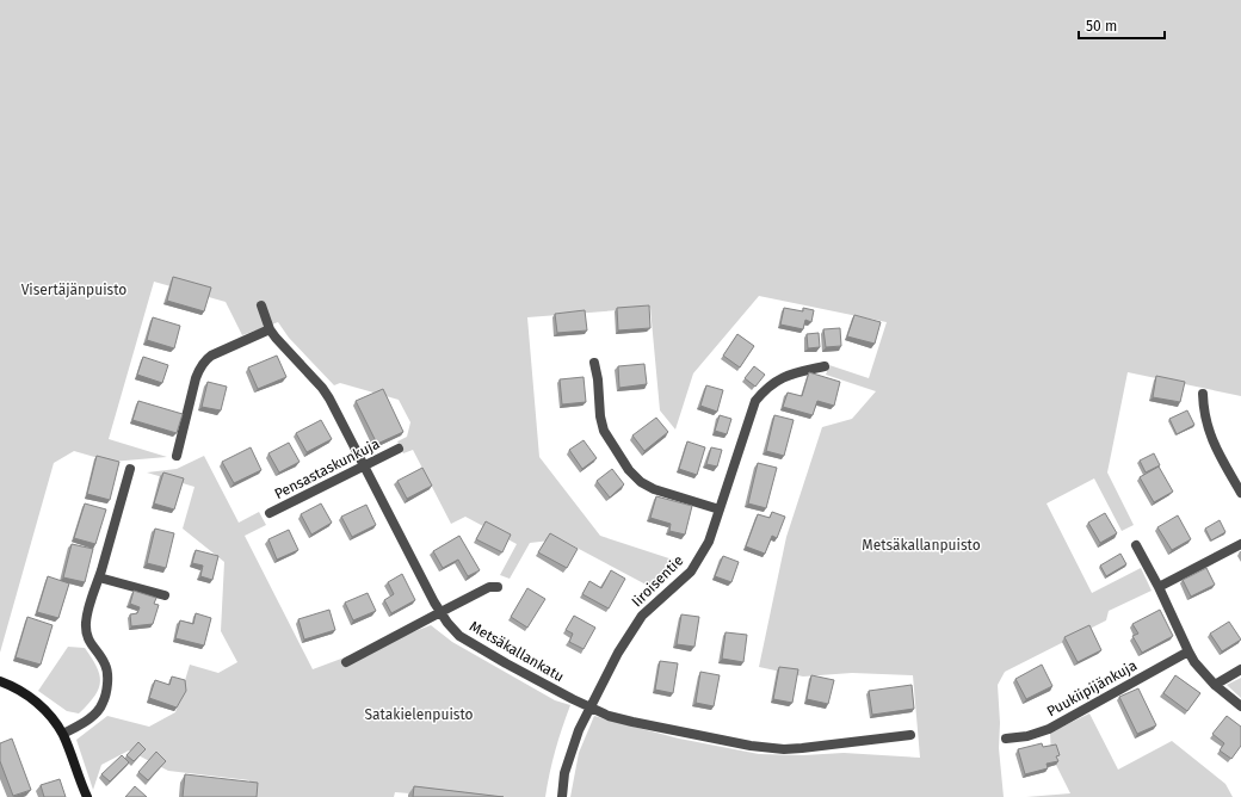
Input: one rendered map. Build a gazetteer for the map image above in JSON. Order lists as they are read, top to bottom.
{
  "streets": {
    "street": [
      "Pensastaskunkuja",
      "Iiroisentie",
      "Metsäkallankatu",
      "Puukiipijänkuja"
    ]
  },
  "crossings": [
    ["Pensastaskunkuja", "Metsäkallankatu"],
    ["Iiroisentie", "Metsäkallankatu"]
  ],
  "parks": ["Visertäjänpuisto", "Metsäkallanpuisto", "Satakielenpuisto"],
  "scale_bar": "50 m"
}
